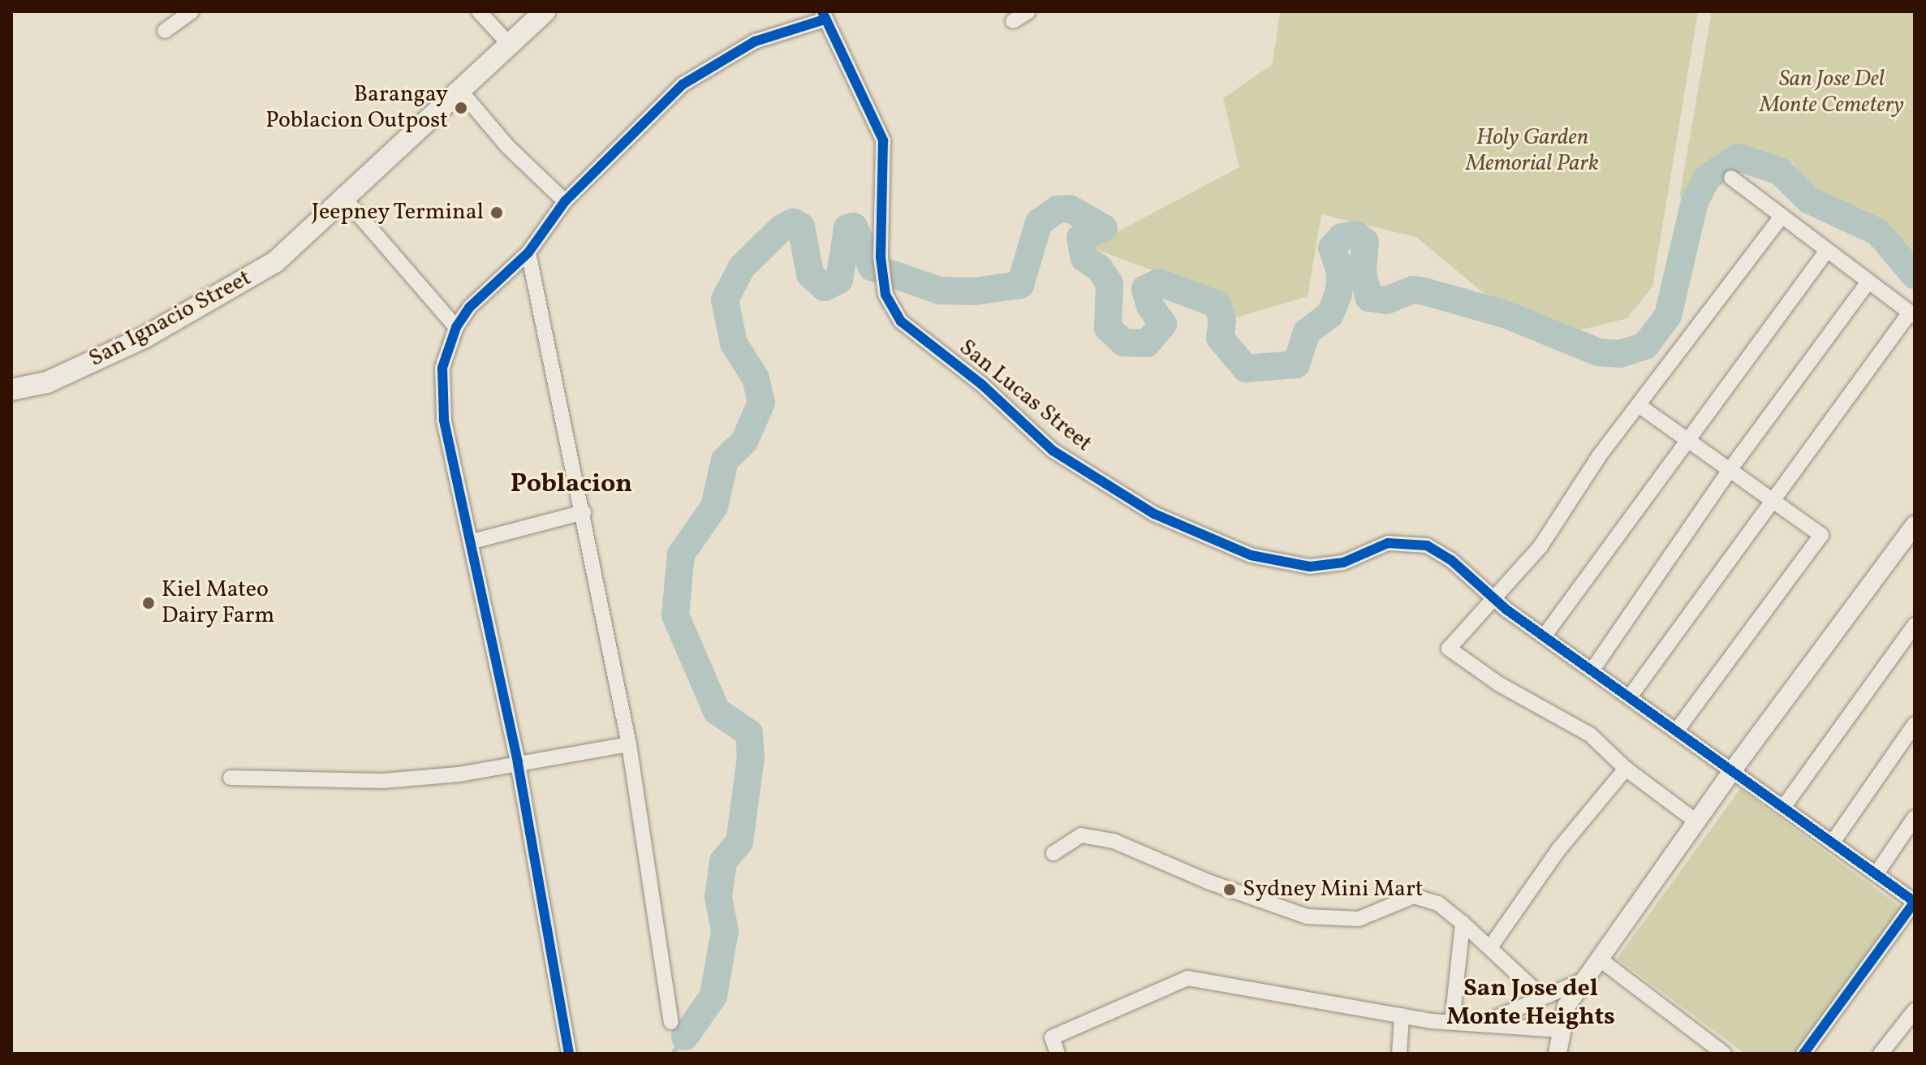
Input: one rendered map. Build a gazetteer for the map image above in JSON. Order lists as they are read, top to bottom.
{
  "streets": {
    "main road": ["San Ignacio Street"],
    "street": ["San Lucas Street"]
  },
  "districts": ["Poblacion", "San Jose del Monte Heights"],
  "parks": ["San Jose Del Monte Cemetery", "Holy Garden Memorial Park"],
  "places": [
    "Barangay Poblacion Outpost",
    "Jeepney Terminal",
    "Kiel Mateo Dairy Farm",
    "Sydney Mini Mart"
  ]
}
